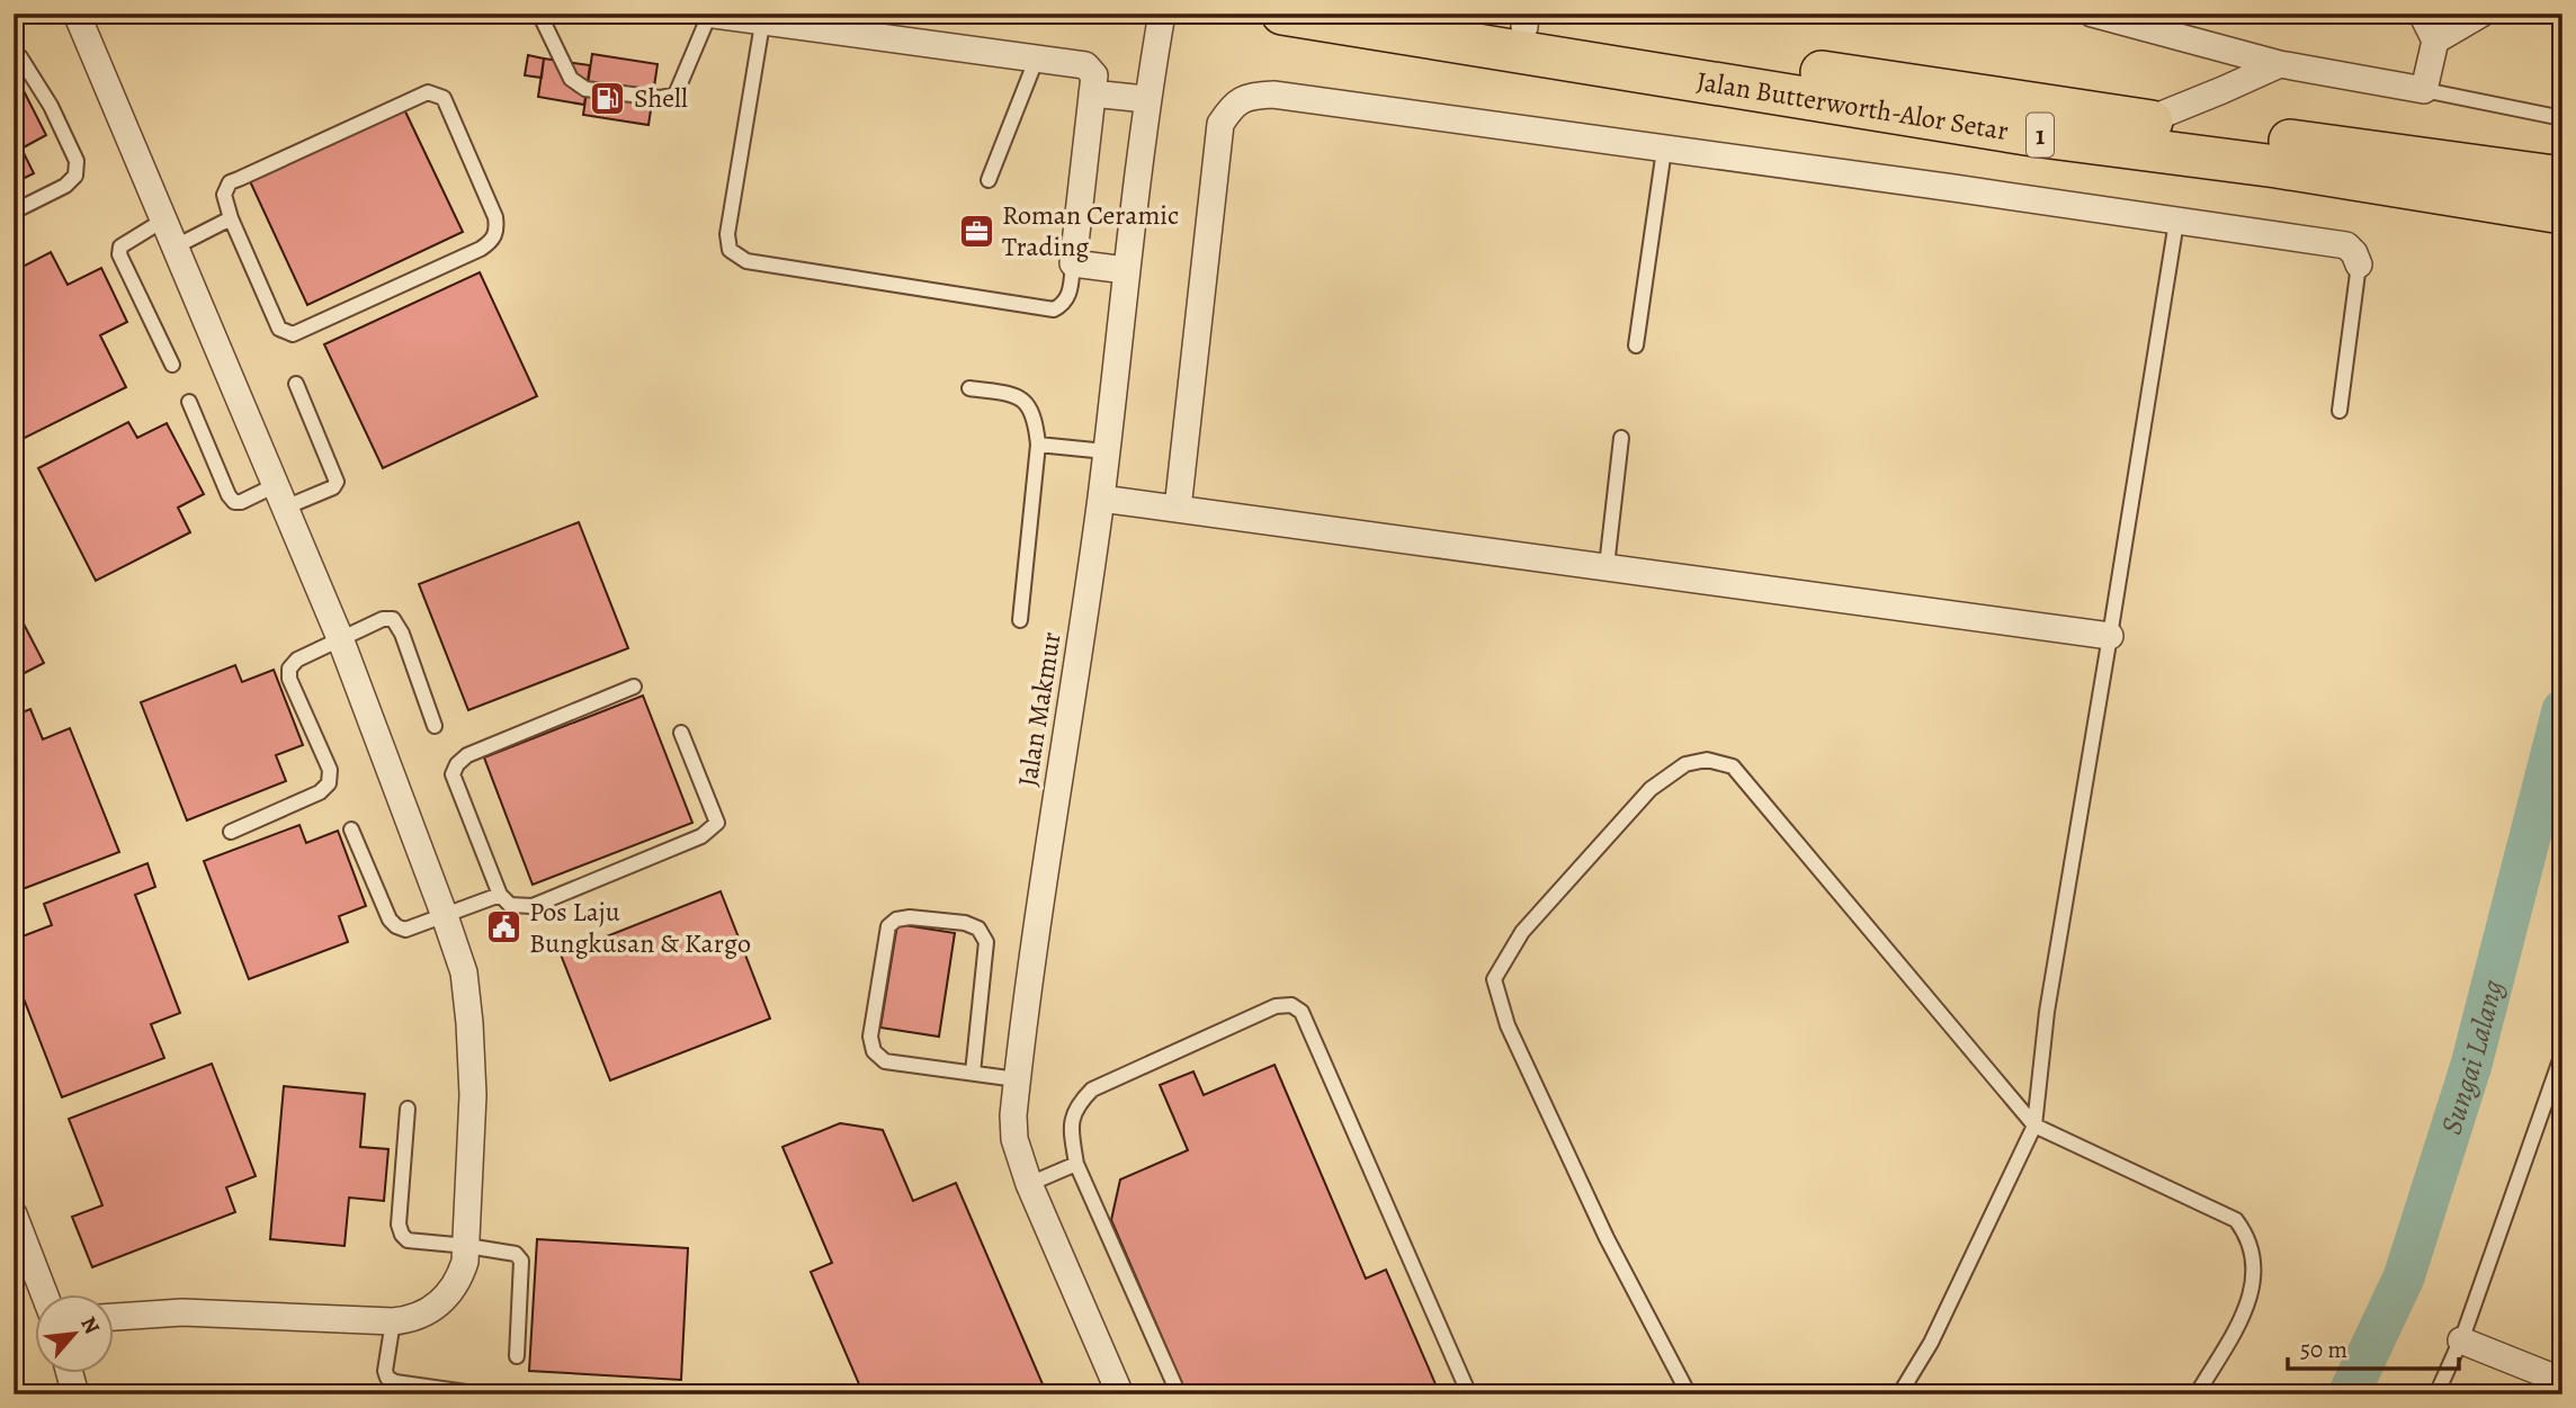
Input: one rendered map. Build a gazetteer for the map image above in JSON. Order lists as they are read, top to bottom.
{
  "streets": {
    "main road": ["Jalan Butterworth-Alor Setar", "1"],
    "street": ["Jalan Makmur"]
  },
  "water": ["Sungai Lalang"],
  "places": {
    "fuel station": ["Shell"],
    "office": ["Roman Ceramic Trading"],
    "public building": ["Pos Laju Bungkusan & Kargo"]
  },
  "scale_bar": "50 m",
  "north": "top right"
}
